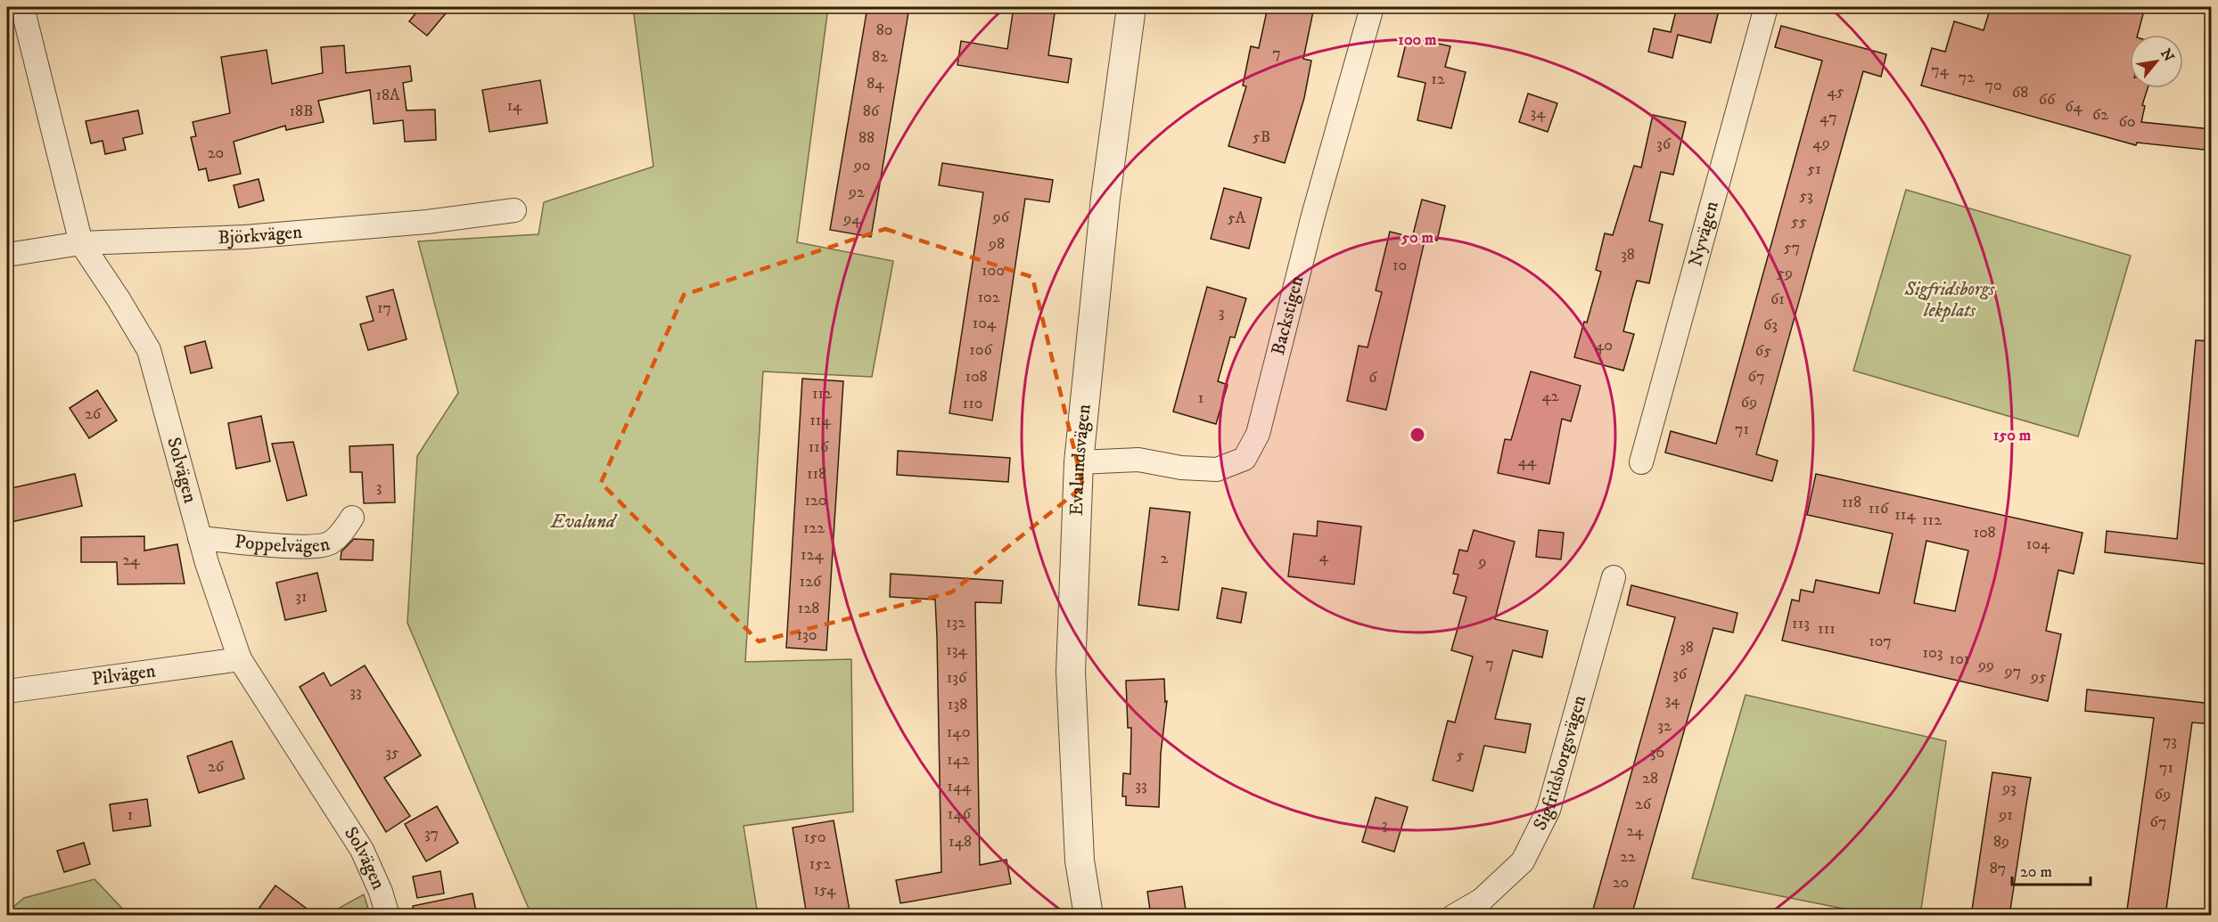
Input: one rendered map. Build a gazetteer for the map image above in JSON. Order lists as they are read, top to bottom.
{
  "streets": {
    "street": [
      "Björkvägen",
      "Nyvägen",
      "Backstigen",
      "Evalundsvägen",
      "Solvägen",
      "Poppelvägen",
      "Pilvägen",
      "Sigfridsborgsvägen"
    ]
  },
  "crossings": [
    ["Björkvägen", "Solvägen"],
    ["Backstigen", "Evalundsvägen"],
    ["Solvägen", "Poppelvägen"],
    ["Solvägen", "Pilvägen"]
  ],
  "parks": ["Sigfridsborgs lekplats", "Evalund"],
  "house_numbers": [
    "80",
    "7",
    "82",
    "74",
    "72",
    "12",
    "84",
    "70",
    "45",
    "68",
    "18A",
    "66",
    "14",
    "64",
    "18B",
    "86",
    "34",
    "62",
    "47",
    "60",
    "5B",
    "88",
    "49",
    "36",
    "20",
    "90",
    "51",
    "92",
    "53",
    "96",
    "5A",
    "94",
    "55",
    "98",
    "57",
    "38",
    "10",
    "100",
    "59",
    "102",
    "61",
    "17",
    "3",
    "104",
    "63",
    "40",
    "106",
    "65",
    "108",
    "67",
    "6",
    "112",
    "42",
    "1",
    "69",
    "110",
    "26",
    "114",
    "71",
    "116",
    "44",
    "118",
    "3",
    "120",
    "118",
    "116",
    "114",
    "112",
    "122",
    "108",
    "104",
    "124",
    "4",
    "2",
    "24",
    "9",
    "126",
    "31",
    "128",
    "132",
    "113",
    "111",
    "130",
    "107",
    "38",
    "134",
    "103",
    "101",
    "7",
    "99",
    "97",
    "36",
    "95",
    "136",
    "33",
    "34",
    "138",
    "32",
    "140",
    "73",
    "35",
    "30",
    "5",
    "142",
    "26",
    "71",
    "28",
    "33",
    "144",
    "93",
    "69",
    "26",
    "146",
    "1",
    "91",
    "67",
    "3",
    "24",
    "37",
    "150",
    "148",
    "89",
    "22",
    "152",
    "87",
    "20",
    "154"
  ],
  "scale_bar": "20 m",
  "north": "top right",
  "rings": ["100 m", "50 m", "150 m"]
}
